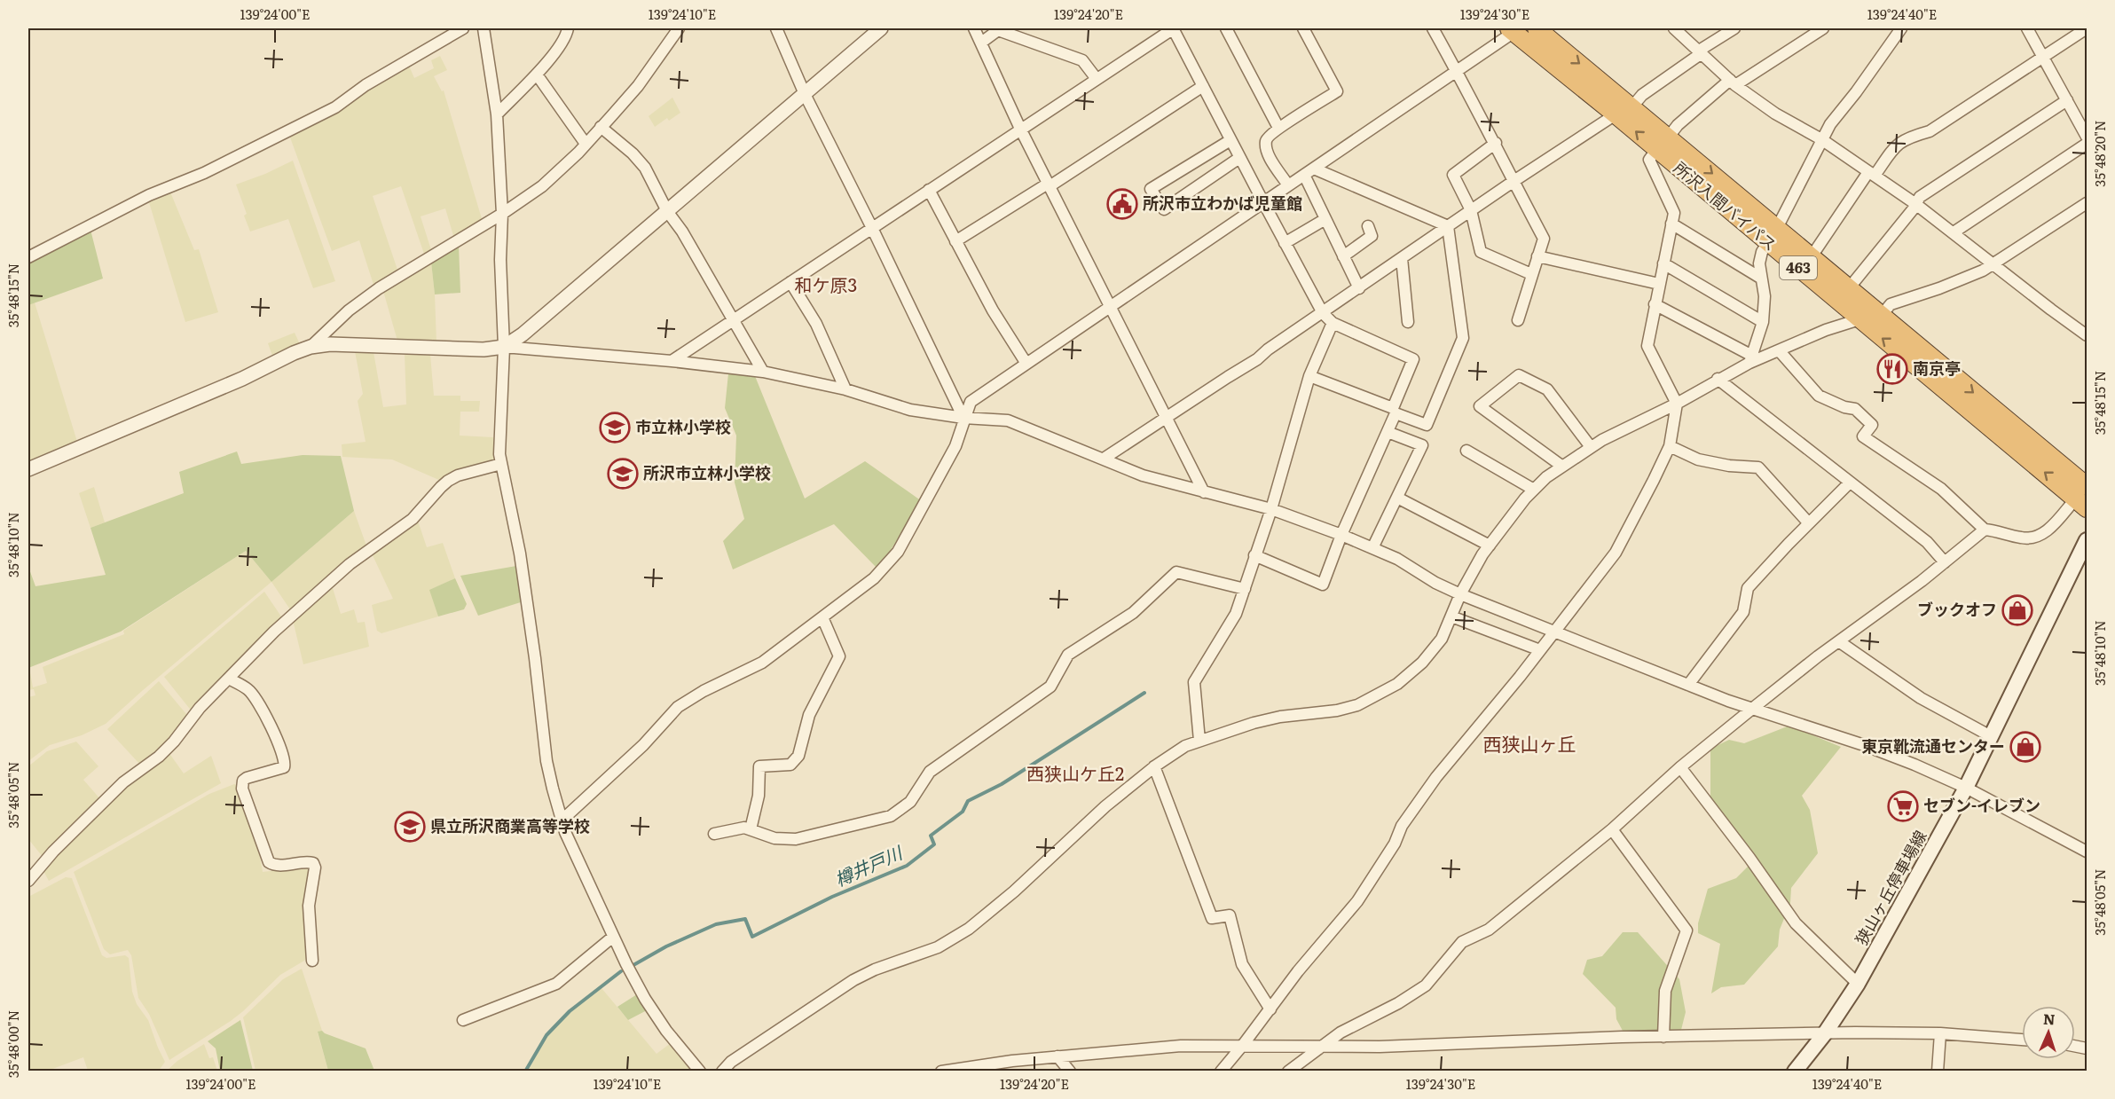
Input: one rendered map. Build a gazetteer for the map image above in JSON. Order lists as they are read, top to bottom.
{
  "streets": {
    "highway": ["所沢入間バイパス", "463"],
    "main road": ["狭山ヶ丘停車場線"]
  },
  "districts": ["和ケ原3", "西狭山ヶ丘", "西狭山ケ丘2"],
  "water": ["樽井戸川"],
  "places": {
    "public building": ["所沢市立わかば児童館"],
    "restaurant": ["南京亭"],
    "school or university": ["市立林小学校", "所沢市立林小学校", "県立所沢商業高等学校"],
    "shop": ["ブックオフ", "東京靴流通センター"],
    "supermarket": ["セブン-イレブン"]
  },
  "north": "top",
  "coordinates": [
    "139°24'00\"E",
    "139°24'10\"E",
    "139°24'20\"E",
    "139°24'30\"E",
    "139°24'40\"E",
    "35°48'20\"N",
    "35°48'15\"N",
    "35°48'10\"N",
    "35°48'05\"N",
    "35°48'00\"N"
  ]
}
